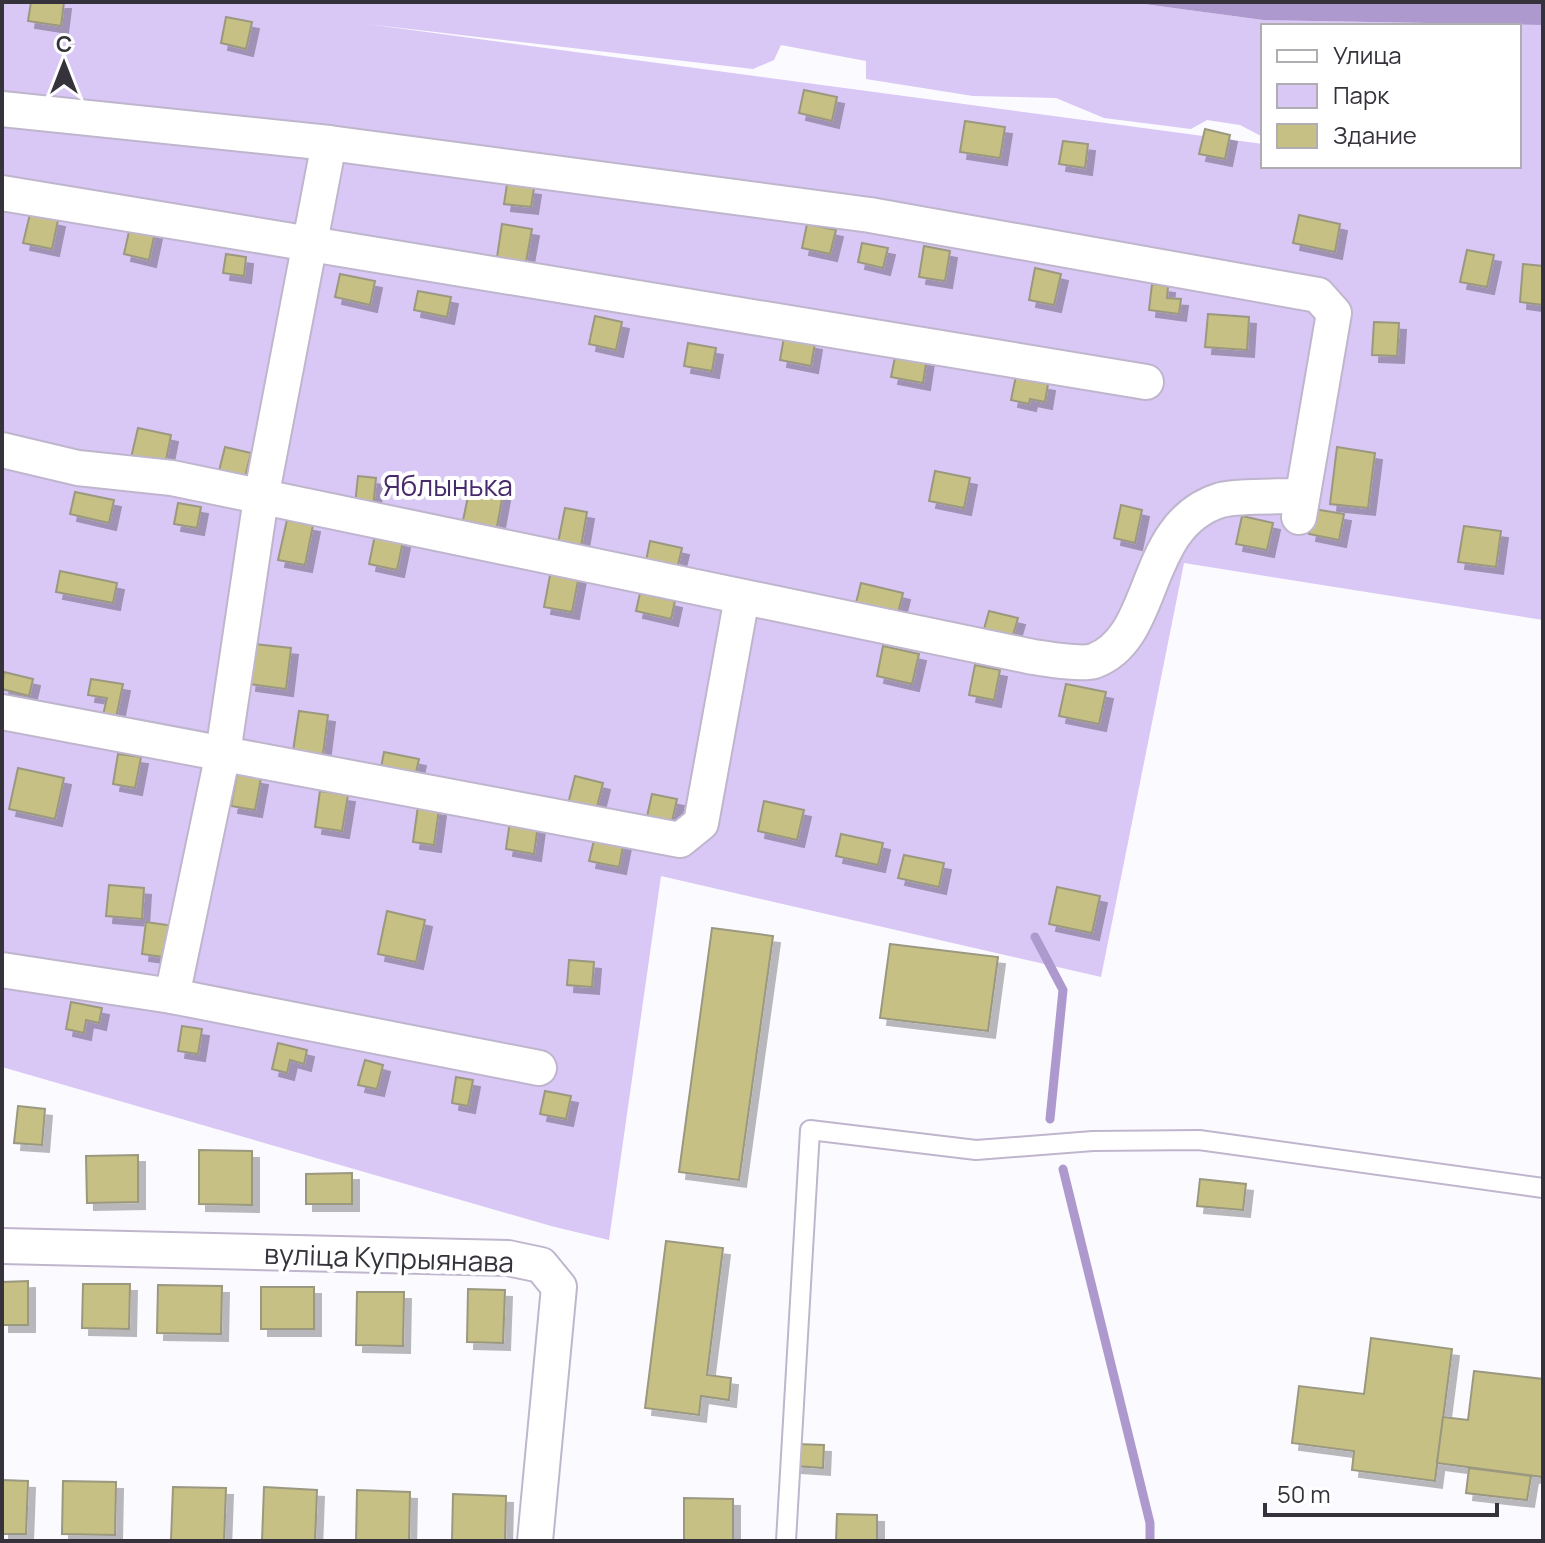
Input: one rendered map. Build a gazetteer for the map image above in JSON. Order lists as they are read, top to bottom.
{
  "streets": {
    "street": ["вуліца Купрыянава"]
  },
  "parks": ["Яблынька"],
  "legend": ["Улица", "Парк", "Здание"],
  "scale_bar": "50 m",
  "north": "top"
}
